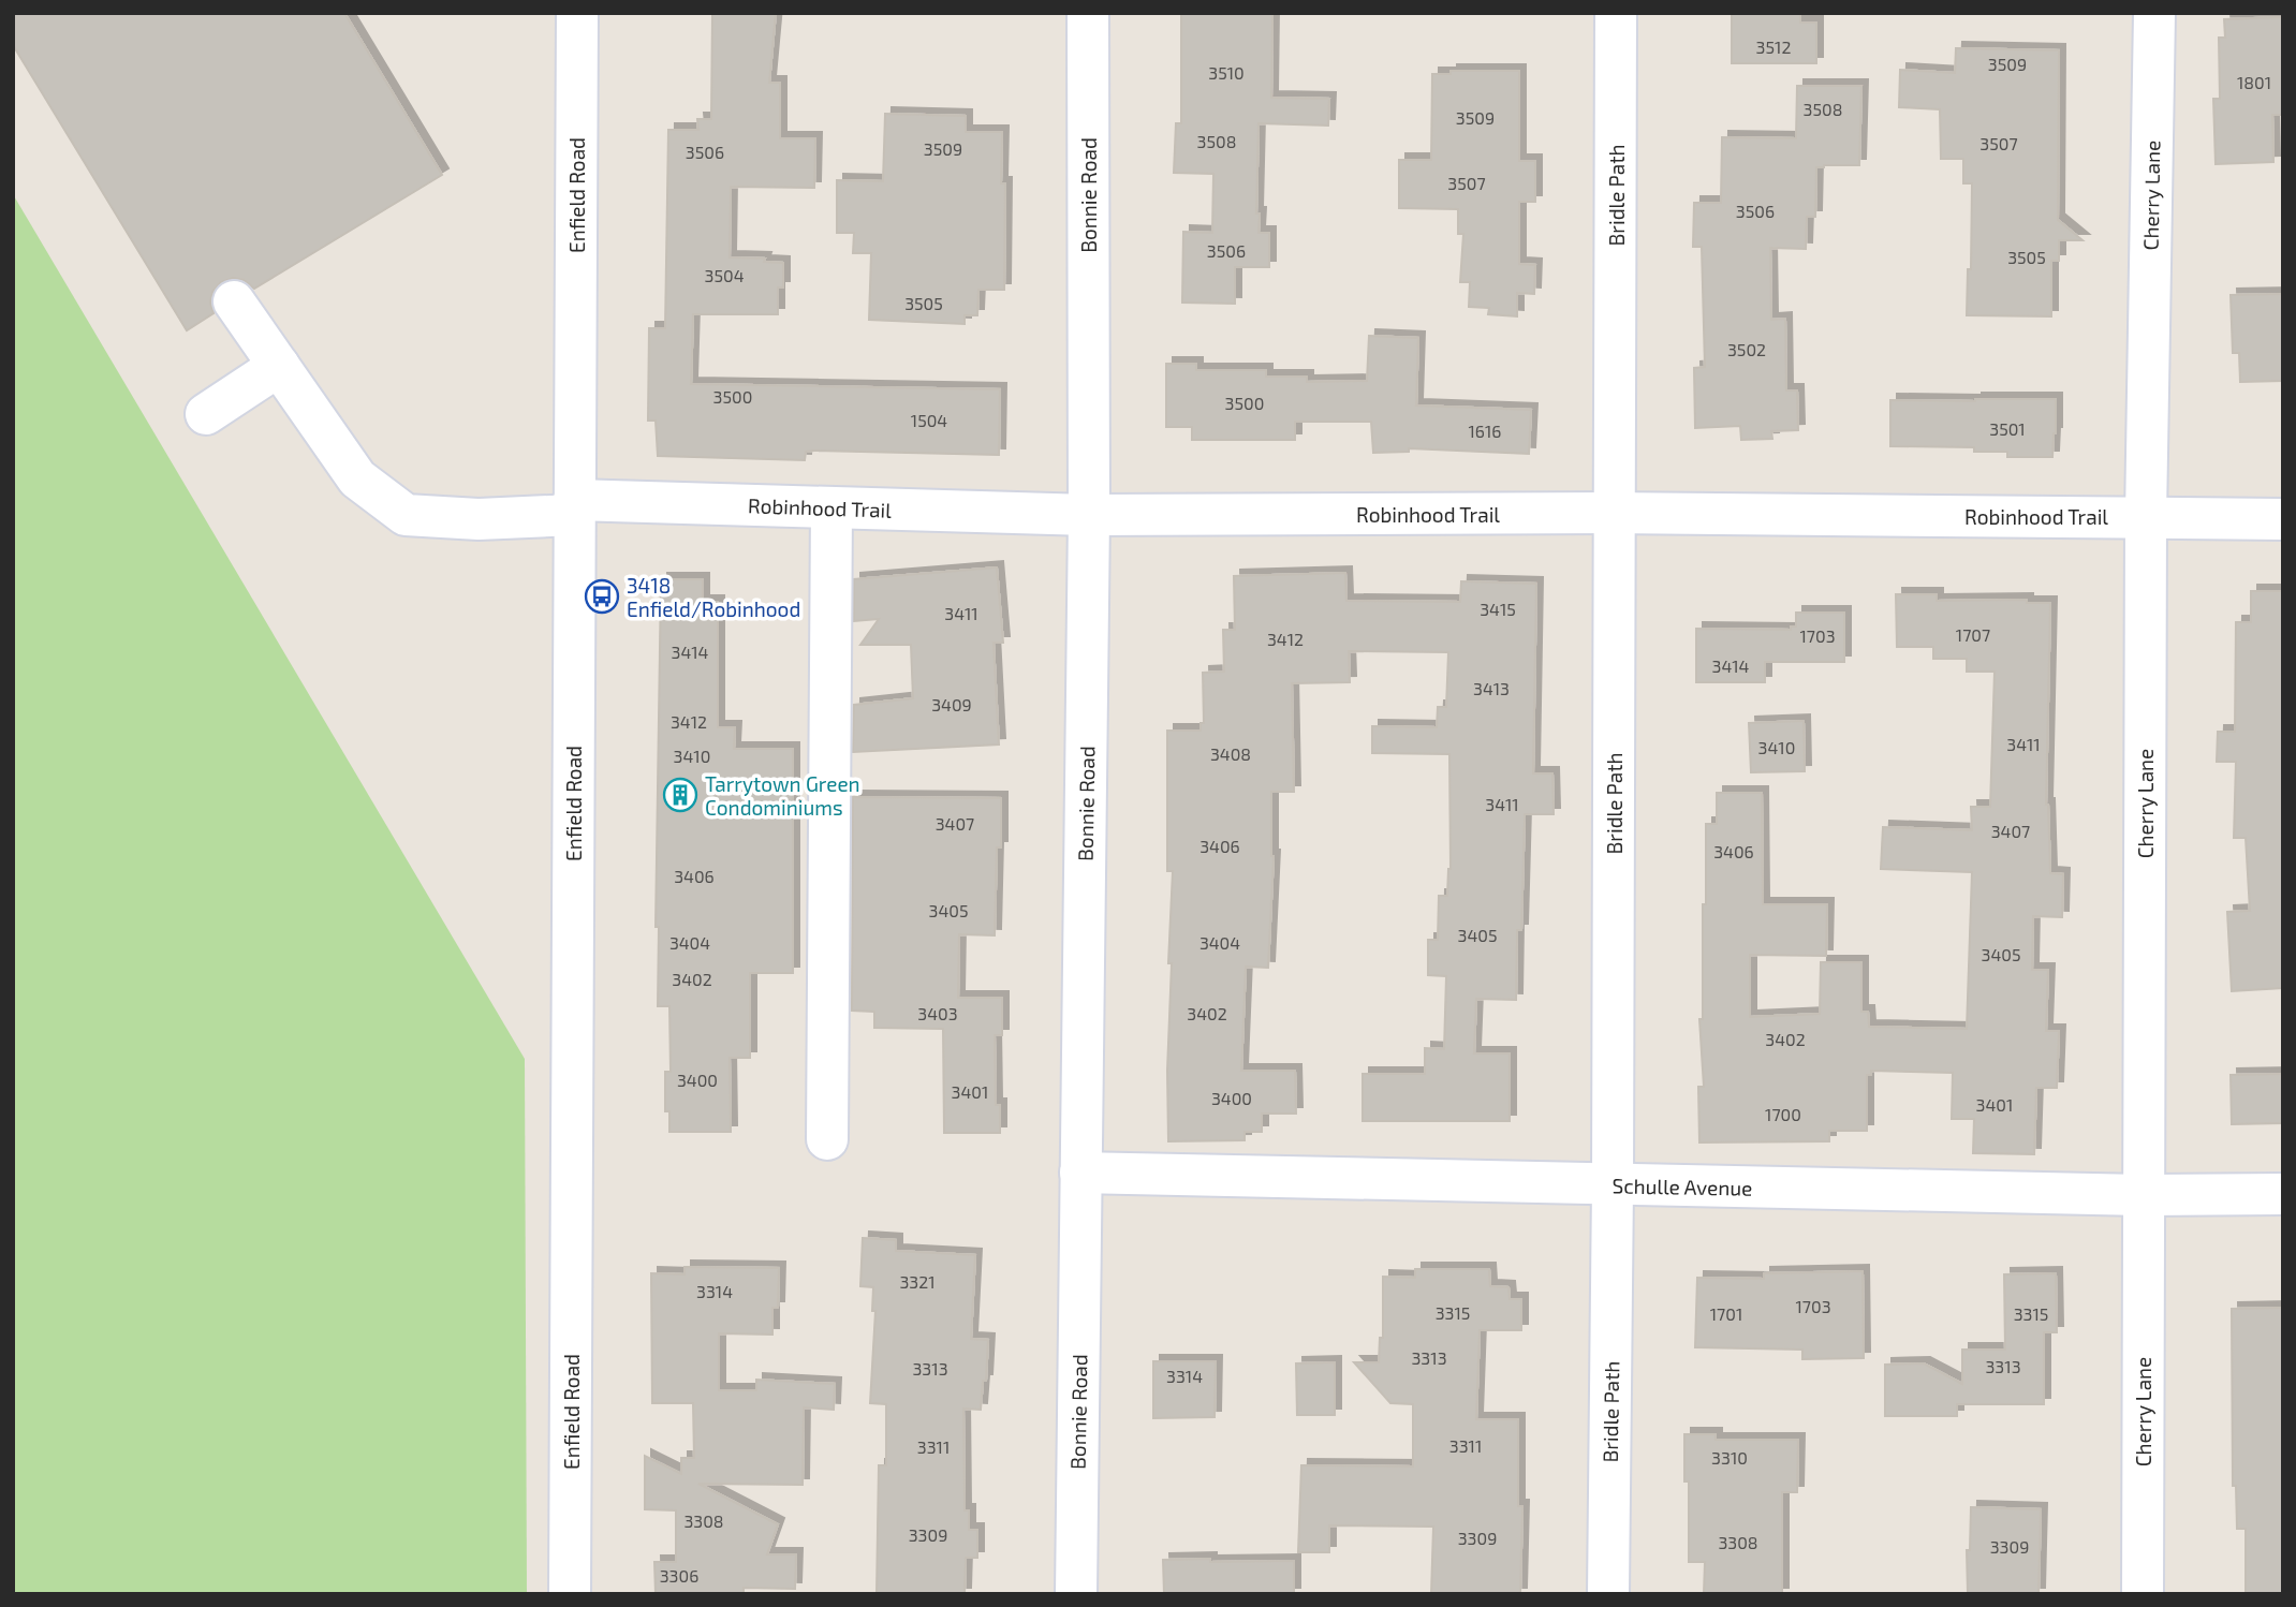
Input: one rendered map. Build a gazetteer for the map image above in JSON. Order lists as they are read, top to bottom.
{
  "streets": {
    "street": [
      "Enfield Road",
      "Bonnie Road",
      "Bridle Path",
      "Cherry Lane",
      "Robinhood Trail",
      "Schulle Avenue"
    ]
  },
  "crossings": [
    ["Enfield Road", "Robinhood Trail"],
    ["Bonnie Road", "Robinhood Trail"],
    ["Bonnie Road", "Schulle Avenue"],
    ["Bridle Path", "Robinhood Trail"],
    ["Bridle Path", "Schulle Avenue"],
    ["Cherry Lane", "Robinhood Trail"],
    ["Cherry Lane", "Schulle Avenue"]
  ],
  "places": {
    "bus stop": ["3418 Enfield/Robinhood"],
    "building": ["Tarrytown Green Condominiums"]
  },
  "house_numbers": [
    "3512",
    "3509",
    "3510",
    "1801",
    "3508",
    "3509",
    "3508",
    "3507",
    "3509",
    "3506",
    "3507",
    "3506",
    "3506",
    "3505",
    "3504",
    "3505",
    "3502",
    "3500",
    "3500",
    "1504",
    "3501",
    "1616",
    "3415",
    "3411",
    "1707",
    "1703",
    "3412",
    "3414",
    "3414",
    "3413",
    "3409",
    "3412",
    "3411",
    "3410",
    "3408",
    "3410",
    "3411",
    "3407",
    "3407",
    "3406",
    "3406",
    "3406",
    "3405",
    "3405",
    "3404",
    "3404",
    "3405",
    "3402",
    "3403",
    "3402",
    "3402",
    "3400",
    "3401",
    "3400",
    "3401",
    "1700",
    "3321",
    "3314",
    "1703",
    "3315",
    "1701",
    "3315",
    "3313",
    "3313",
    "3313",
    "3314",
    "3311",
    "3311",
    "3310",
    "3308",
    "3309",
    "3309",
    "3308",
    "3309",
    "3306"
  ]
}
